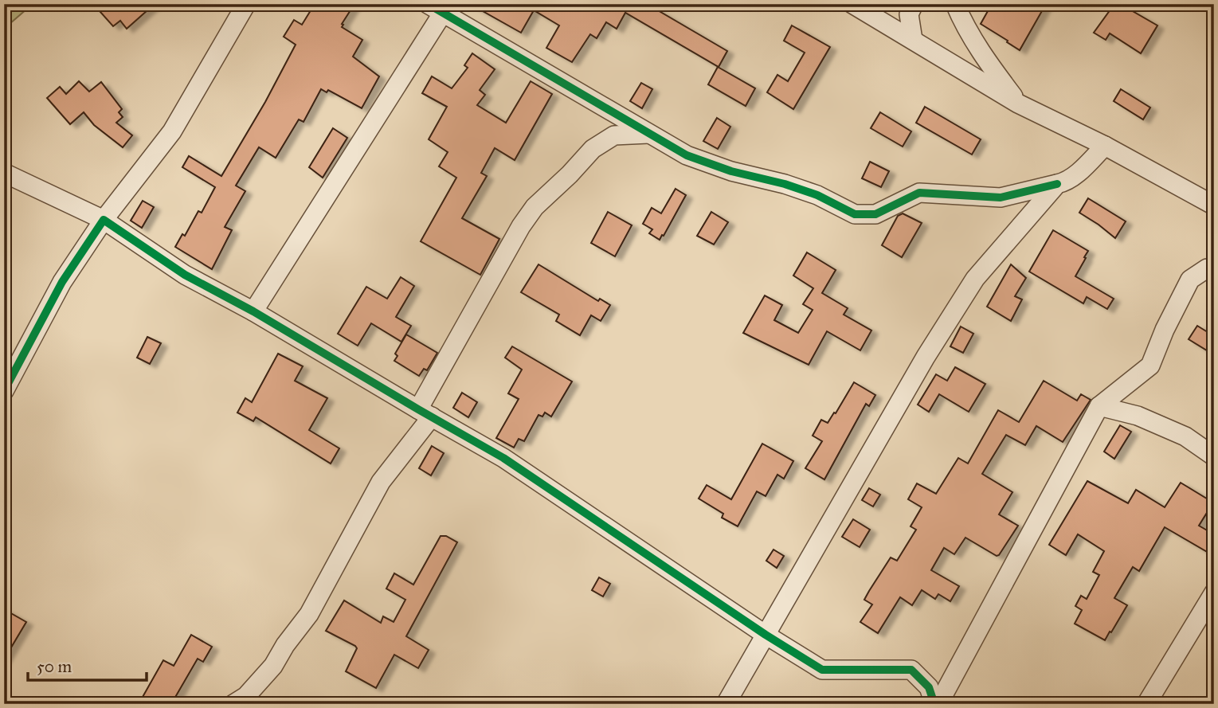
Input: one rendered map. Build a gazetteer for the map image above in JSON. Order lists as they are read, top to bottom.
{
  "scale_bar": "50 m"
}
